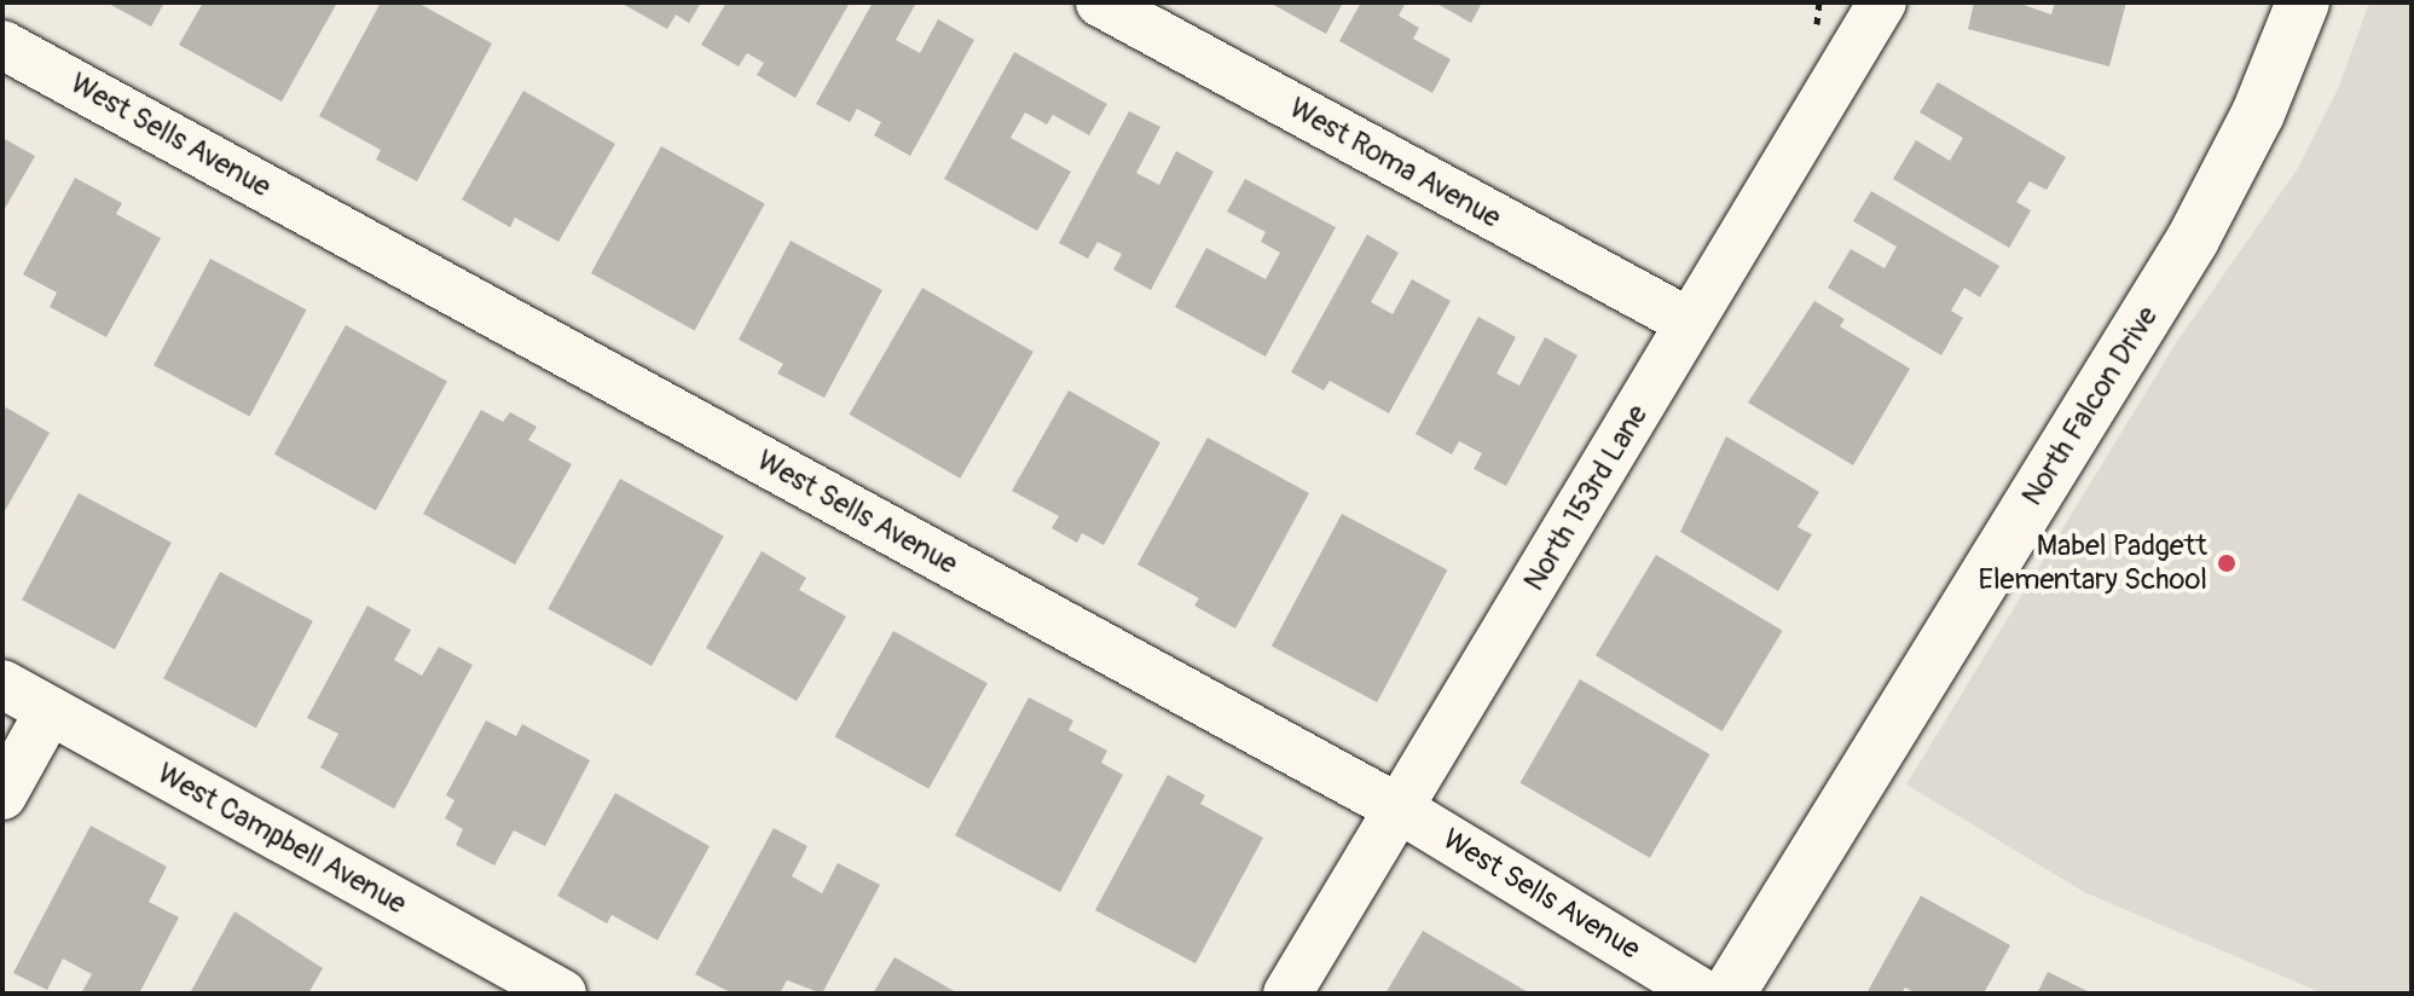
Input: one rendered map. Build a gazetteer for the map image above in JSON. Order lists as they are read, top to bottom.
{
  "streets": {
    "street": [
      "West Sells Avenue",
      "West Roma Avenue",
      "North Falcon Drive",
      "North 153rd Lane",
      "West Campbell Avenue"
    ]
  },
  "crossings": [
    ["West Sells Avenue", "North 153rd Lane"],
    ["West Roma Avenue", "North 153rd Lane"]
  ],
  "places": ["Mabel Padgett Elementary School"]
}
